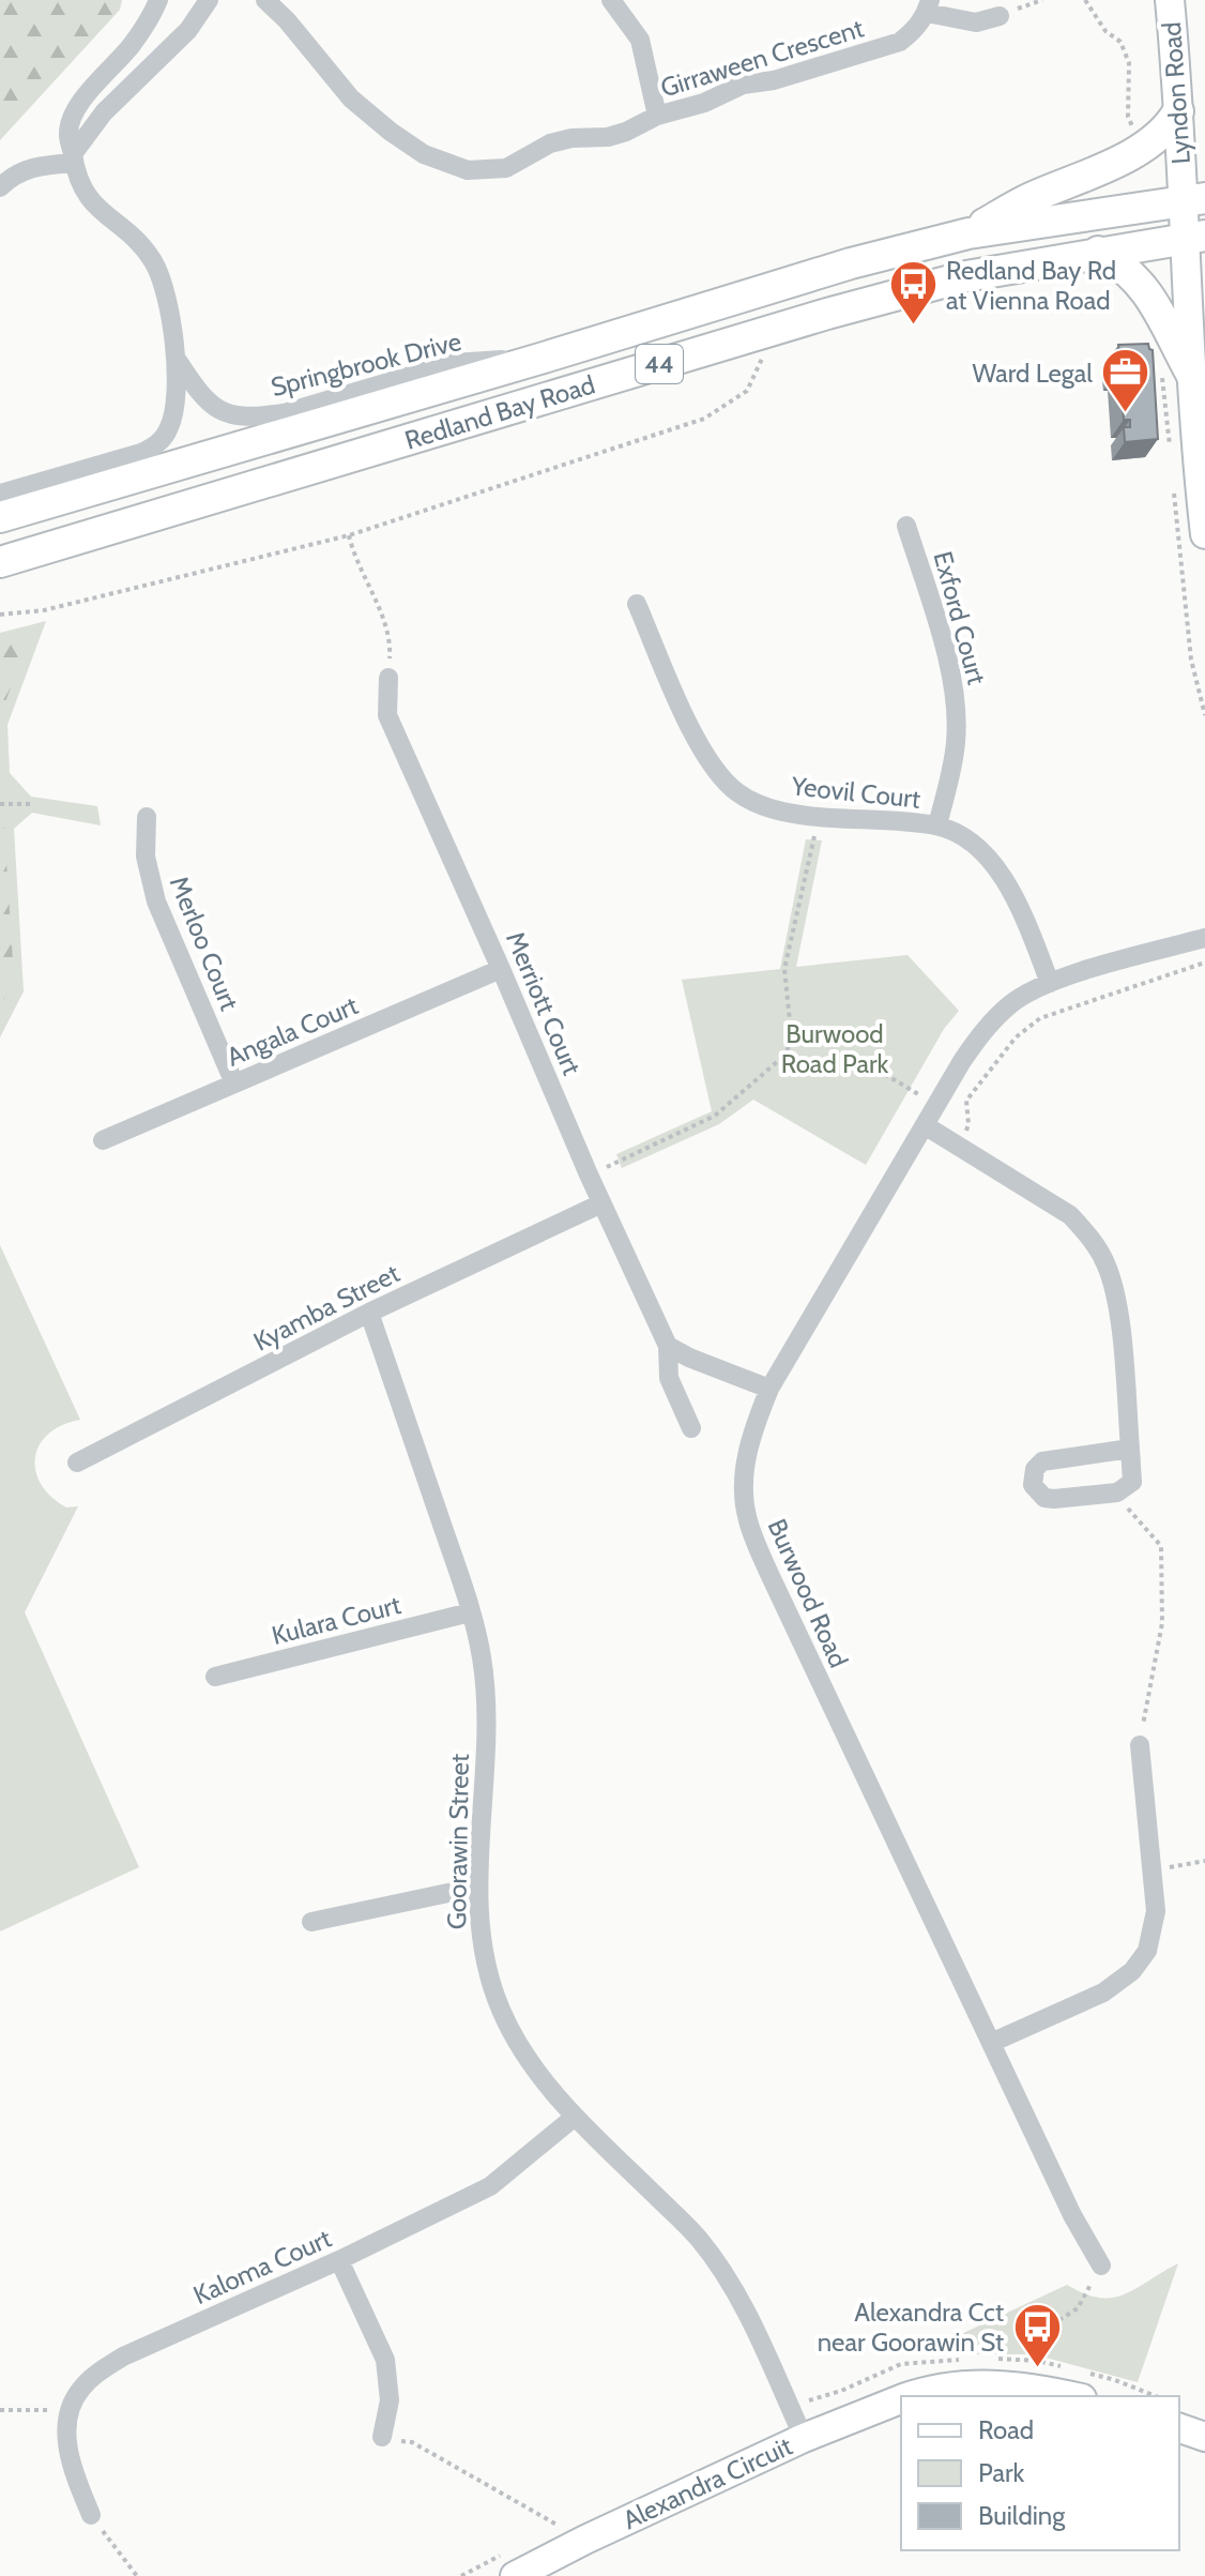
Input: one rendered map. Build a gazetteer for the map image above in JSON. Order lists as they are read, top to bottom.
{
  "streets": {
    "main road": ["44", "Redland Bay Road"],
    "street": [
      "Girraween Crescent",
      "Lyndon Road",
      "Springbrook Drive",
      "Exford Court",
      "Yeovil Court",
      "Merloo Court",
      "Merriott Court",
      "Angala Court",
      "Kyamba Street",
      "Burwood Road",
      "Kulara Court",
      "Goorawin Street",
      "Kaloma Court",
      "Alexandra Circuit"
    ]
  },
  "crossings": [
    ["Lyndon Road", "Redland Bay Road"],
    ["Springbrook Drive", "Redland Bay Road"],
    ["Exford Court", "Yeovil Court"],
    ["Yeovil Court", "Burwood Road"],
    ["Merloo Court", "Angala Court"],
    ["Merriott Court", "Angala Court"],
    ["Merriott Court", "Kyamba Street"],
    ["Kyamba Street", "Goorawin Street"],
    ["Kulara Court", "Goorawin Street"],
    ["Goorawin Street", "Kaloma Court"],
    ["Goorawin Street", "Alexandra Circuit"]
  ],
  "parks": ["Burwood Road Park"],
  "places": {
    "bus stop": ["Redland Bay Rd at Vienna Road", "Alexandra Cct near Goorawin St"],
    "office": ["Ward Legal"]
  },
  "legend": ["Road", "Park", "Building"]
}
